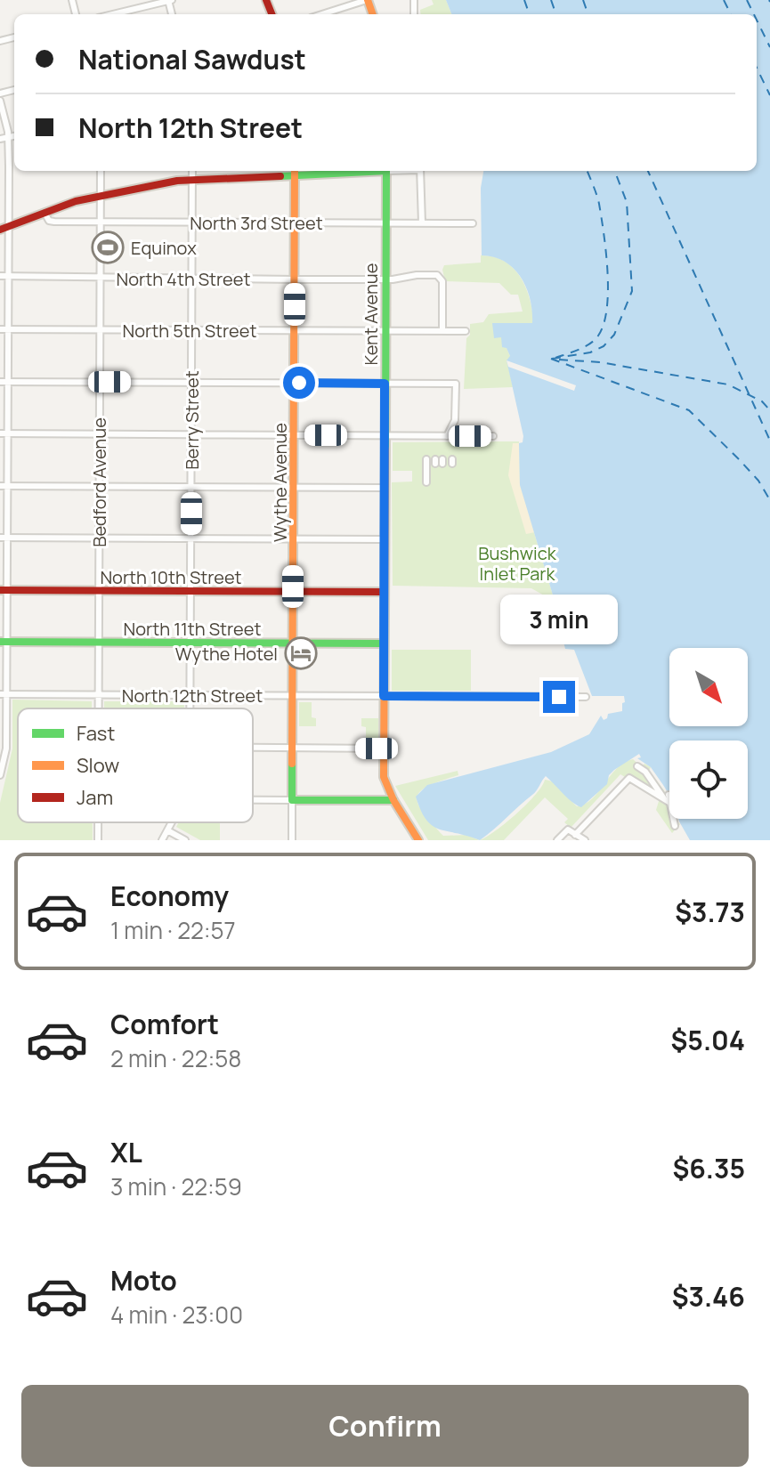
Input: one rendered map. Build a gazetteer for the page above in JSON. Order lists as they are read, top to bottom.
{
  "streets": {
    "main road": [
      "Kent Avenue",
      "Wythe Avenue",
      "North 10th Street",
      "North 11th Street"
    ],
    "street": [
      "North 3rd Street",
      "North 4th Street",
      "North 5th Street",
      "Berry Street",
      "Bedford Avenue",
      "North 12th Street"
    ]
  },
  "crossings": [
    ["North 3rd Street", "Kent Avenue"],
    ["North 3rd Street", "Berry Street"],
    ["North 3rd Street", "Bedford Avenue"],
    ["North 3rd Street", "Wythe Avenue"],
    ["North 4th Street", "Kent Avenue"],
    ["North 4th Street", "North 5th Street"],
    ["North 4th Street", "Berry Street"],
    ["North 4th Street", "Bedford Avenue"],
    ["North 4th Street", "Wythe Avenue"],
    ["Kent Avenue", "North 5th Street"],
    ["Kent Avenue", "North 10th Street"],
    ["Kent Avenue", "North 11th Street"],
    ["Kent Avenue", "North 12th Street"],
    ["North 5th Street", "Berry Street"],
    ["North 5th Street", "Bedford Avenue"],
    ["North 5th Street", "Wythe Avenue"],
    ["Berry Street", "North 10th Street"],
    ["Berry Street", "North 11th Street"],
    ["Berry Street", "North 12th Street"],
    ["Bedford Avenue", "North 10th Street"],
    ["Bedford Avenue", "North 11th Street"],
    ["Bedford Avenue", "North 12th Street"],
    ["Wythe Avenue", "North 10th Street"],
    ["Wythe Avenue", "North 11th Street"],
    ["Wythe Avenue", "North 12th Street"]
  ],
  "parks": ["Bushwick Inlet Park"],
  "places": {
    "sports": ["Equinox"],
    "hotel": ["Wythe Hotel"]
  },
  "legend": ["Fast", "Slow", "Jam"],
  "north": "bottom right",
  "page": {
    "banner": ["National Sawdust", "North 12th Street"],
    "bubble": "3 min",
    "list": [
      {
        "name": "Economy",
        "note": "1 min · 22:57",
        "value": "$3.73"
      },
      {
        "name": "Comfort",
        "note": "2 min · 22:58",
        "value": "$5.04"
      },
      {
        "name": "XL",
        "note": "3 min · 22:59",
        "value": "$6.35"
      },
      {
        "name": "Moto",
        "note": "4 min · 23:00",
        "value": "$3.46"
      }
    ],
    "buttons": "Confirm"
  }
}
